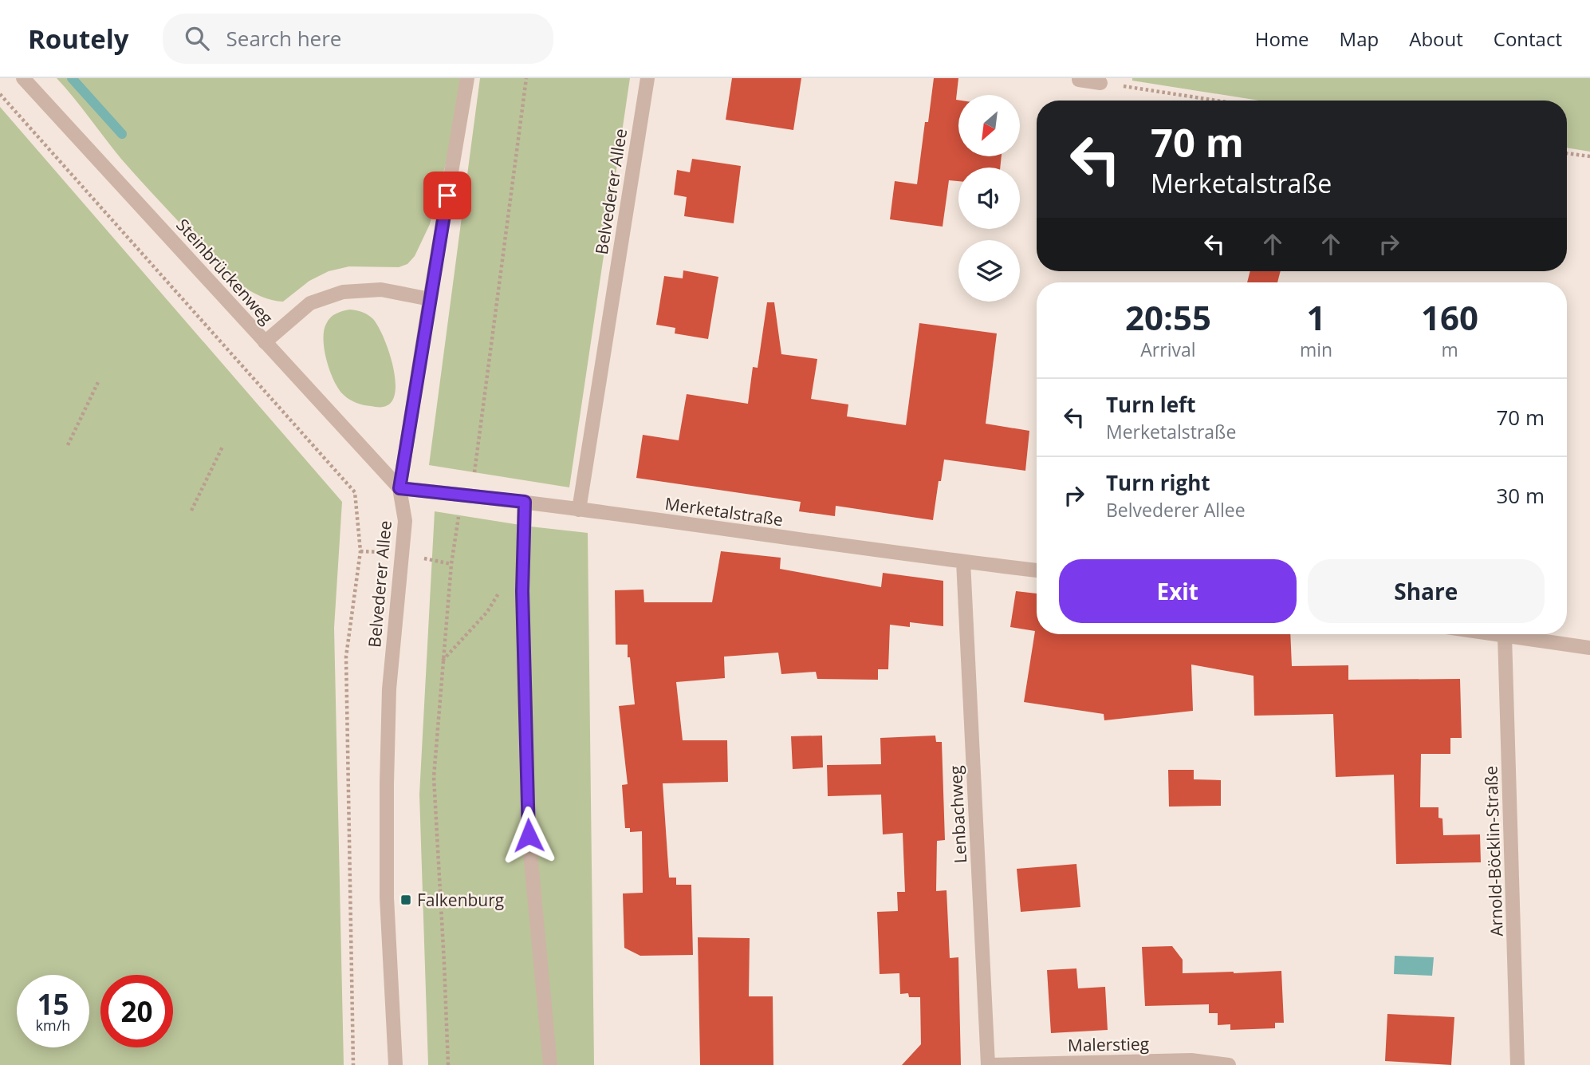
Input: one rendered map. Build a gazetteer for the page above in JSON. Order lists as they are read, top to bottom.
{
  "streets": {
    "street": [
      "Belvederer Allee",
      "Steinbrückenweg",
      "Merketalstraße",
      "Lenbachweg",
      "Arnold-Böcklin-Straße",
      "Malerstieg"
    ]
  },
  "crossings": [
    ["Belvederer Allee", "Steinbrückenweg"],
    ["Belvederer Allee", "Merketalstraße"],
    ["Steinbrückenweg", "Merketalstraße"],
    ["Merketalstraße", "Lenbachweg"],
    ["Lenbachweg", "Malerstieg"]
  ],
  "places": {
    "transit": ["Falkenburg"]
  },
  "north": "bottom left",
  "page": {
    "header": "Routely",
    "search": "Search here",
    "nav": [
      "Home",
      "Map",
      "About",
      "Contact"
    ],
    "turn": ["70 m", "Merketalstraße"],
    "eta": [
      "20:55",
      "Arrival",
      "1",
      "min",
      "160",
      "m"
    ],
    "list": [
      {
        "name": "Turn left",
        "note": "Merketalstraße",
        "value": "70 m"
      },
      {
        "name": "Turn right",
        "note": "Belvederer Allee",
        "value": "30 m"
      }
    ],
    "buttons": ["Exit", "Share"],
    "speed": "15 km/h",
    "limit": "20"
  }
}
